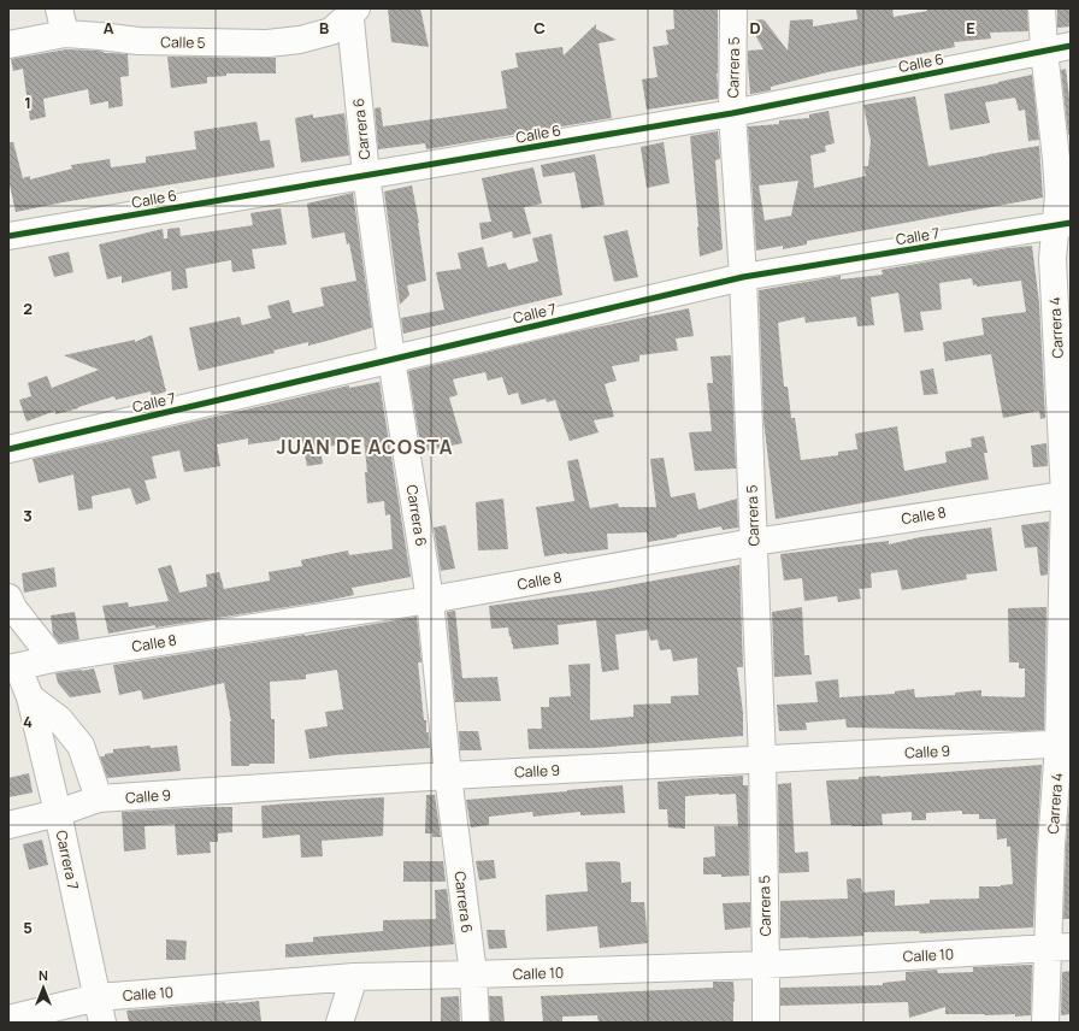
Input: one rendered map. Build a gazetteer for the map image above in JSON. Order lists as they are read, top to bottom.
{
  "streets": {
    "street": [
      "Calle 5",
      "Calle 6",
      "Carrera 5",
      "Carrera 6",
      "Calle 7",
      "Carrera 4",
      "Calle 8",
      "Calle 9",
      "Carrera 7",
      "Calle 10"
    ]
  },
  "crossings": [
    ["Calle 5", "Carrera 6"],
    ["Calle 6", "Carrera 5"],
    ["Calle 6", "Carrera 6"],
    ["Calle 6", "Carrera 4"],
    ["Carrera 5", "Calle 7"],
    ["Carrera 5", "Calle 8"],
    ["Carrera 5", "Calle 9"],
    ["Carrera 5", "Calle 10"],
    ["Carrera 6", "Calle 7"],
    ["Carrera 6", "Calle 8"],
    ["Carrera 6", "Calle 9"],
    ["Carrera 6", "Calle 10"],
    ["Calle 7", "Carrera 4"],
    ["Carrera 4", "Calle 8"],
    ["Carrera 4", "Calle 9"],
    ["Carrera 4", "Calle 10"],
    ["Calle 8", "Carrera 7"],
    ["Calle 9", "Carrera 7"],
    ["Carrera 7", "Calle 10"]
  ],
  "districts": ["JUAN DE ACOSTA"],
  "north": "top",
  "grid": {
    "columns": [
      "A",
      "B",
      "C",
      "D",
      "E"
    ],
    "rows": [
      "1",
      "2",
      "3",
      "4",
      "5"
    ]
  }
}
